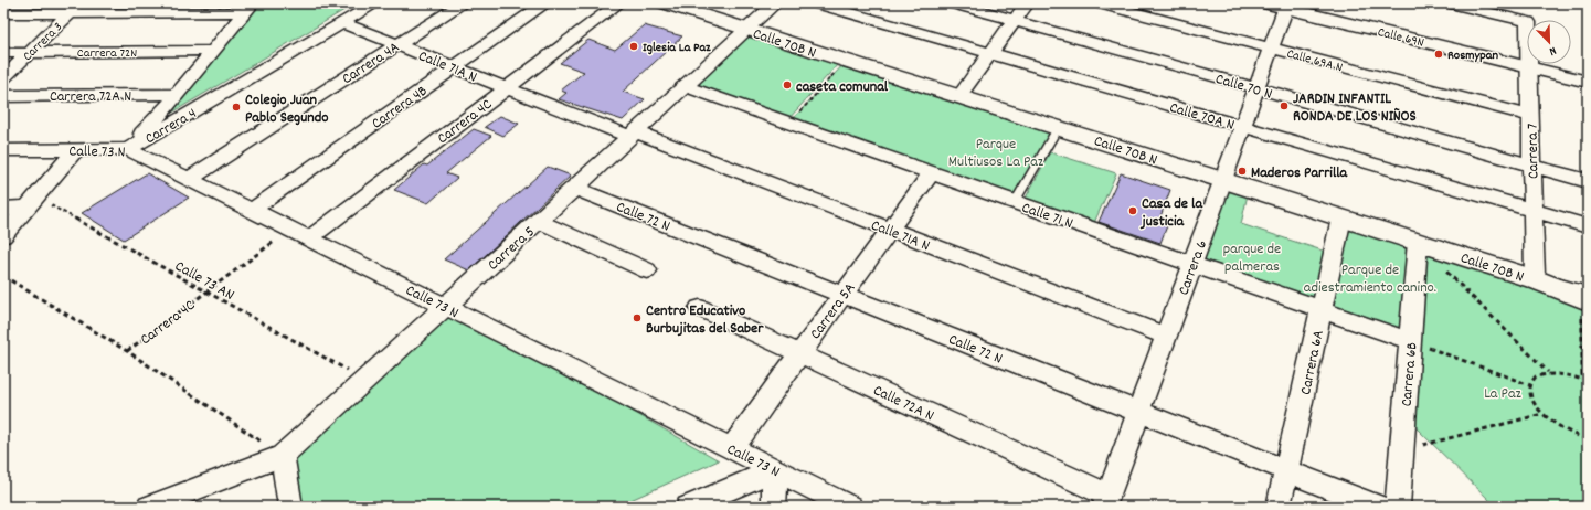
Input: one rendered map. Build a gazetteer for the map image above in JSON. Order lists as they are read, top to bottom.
{
  "streets": {
    "street": [
      "Calle 69N",
      "Carrera 3",
      "Calle 70B N",
      "Carrera 72N",
      "Calle 69A N",
      "Carrera 4A",
      "Calle 71A N",
      "Calle 70 N",
      "Carrera 72A N",
      "Carrera 4B",
      "Calle 70A N",
      "Carrera 4C",
      "Carrera 4",
      "Calle 73 N",
      "Carrera 7",
      "Calle 71 N",
      "Calle 72 N",
      "Carrera 5",
      "Carrera 6",
      "Carrera 5A",
      "Carrera 6A",
      "Carrera 6B",
      "Calle 72A N"
    ],
    "path": ["Calle 73 AN"]
  },
  "crossings": [
    ["Calle 69N", "Carrera 7"],
    ["Calle 69N", "Carrera 6"],
    ["Carrera 3", "Carrera 72N"],
    ["Calle 70B N", "Carrera 7"],
    ["Calle 70B N", "Carrera 5"],
    ["Calle 70B N", "Carrera 6"],
    ["Calle 70B N", "Carrera 6A"],
    ["Calle 70B N", "Carrera 6B"],
    ["Carrera 72N", "Carrera 4"],
    ["Calle 69A N", "Carrera 7"],
    ["Calle 69A N", "Carrera 6"],
    ["Carrera 4A", "Calle 71A N"],
    ["Carrera 4A", "Calle 73 N"],
    ["Calle 71A N", "Carrera 4B"],
    ["Calle 71A N", "Carrera 4C"],
    ["Calle 71A N", "Carrera 4"],
    ["Calle 71A N", "Carrera 5"],
    ["Calle 71A N", "Carrera 6"],
    ["Calle 71A N", "Carrera 5A"],
    ["Calle 70 N", "Carrera 7"],
    ["Calle 70 N", "Carrera 6"],
    ["Carrera 72A N", "Carrera 4"],
    ["Carrera 4B", "Calle 73 N"],
    ["Calle 70A N", "Carrera 7"],
    ["Calle 70A N", "Carrera 6"],
    ["Carrera 4C", "Calle 73 N"],
    ["Carrera 4C", "Calle 73 AN"],
    ["Carrera 4", "Calle 73 N"],
    ["Calle 73 N", "Carrera 5"],
    ["Calle 73 N", "Carrera 5A"],
    ["Calle 71 N", "Carrera 5"],
    ["Calle 71 N", "Carrera 6"],
    ["Calle 71 N", "Carrera 5A"],
    ["Calle 71 N", "Carrera 6A"],
    ["Calle 71 N", "Carrera 6B"],
    ["Calle 72 N", "Carrera 5"],
    ["Calle 72 N", "Carrera 6"],
    ["Calle 72 N", "Carrera 5A"],
    ["Calle 72 N", "Carrera 6A"],
    ["Carrera 5", "Calle 73 AN"],
    ["Carrera 6", "Calle 72A N"],
    ["Carrera 5A", "Calle 72A N"]
  ],
  "parks": [
    "Parque Multiusos La Paz",
    "parque de palmeras",
    "Parque de adiestramiento canino.",
    "La Paz"
  ],
  "places": [
    "Iglesia La Paz",
    "Rosmypan",
    "caseta comunal",
    "JARDIN INFANTIL RONDA DE LOS NIÑOS",
    "Colegio Juan Pablo Segundo",
    "Maderos Parrilla",
    "Casa de la justicia",
    "Centro Educativo Burbujitas del Saber"
  ],
  "north": "bottom right"
}
